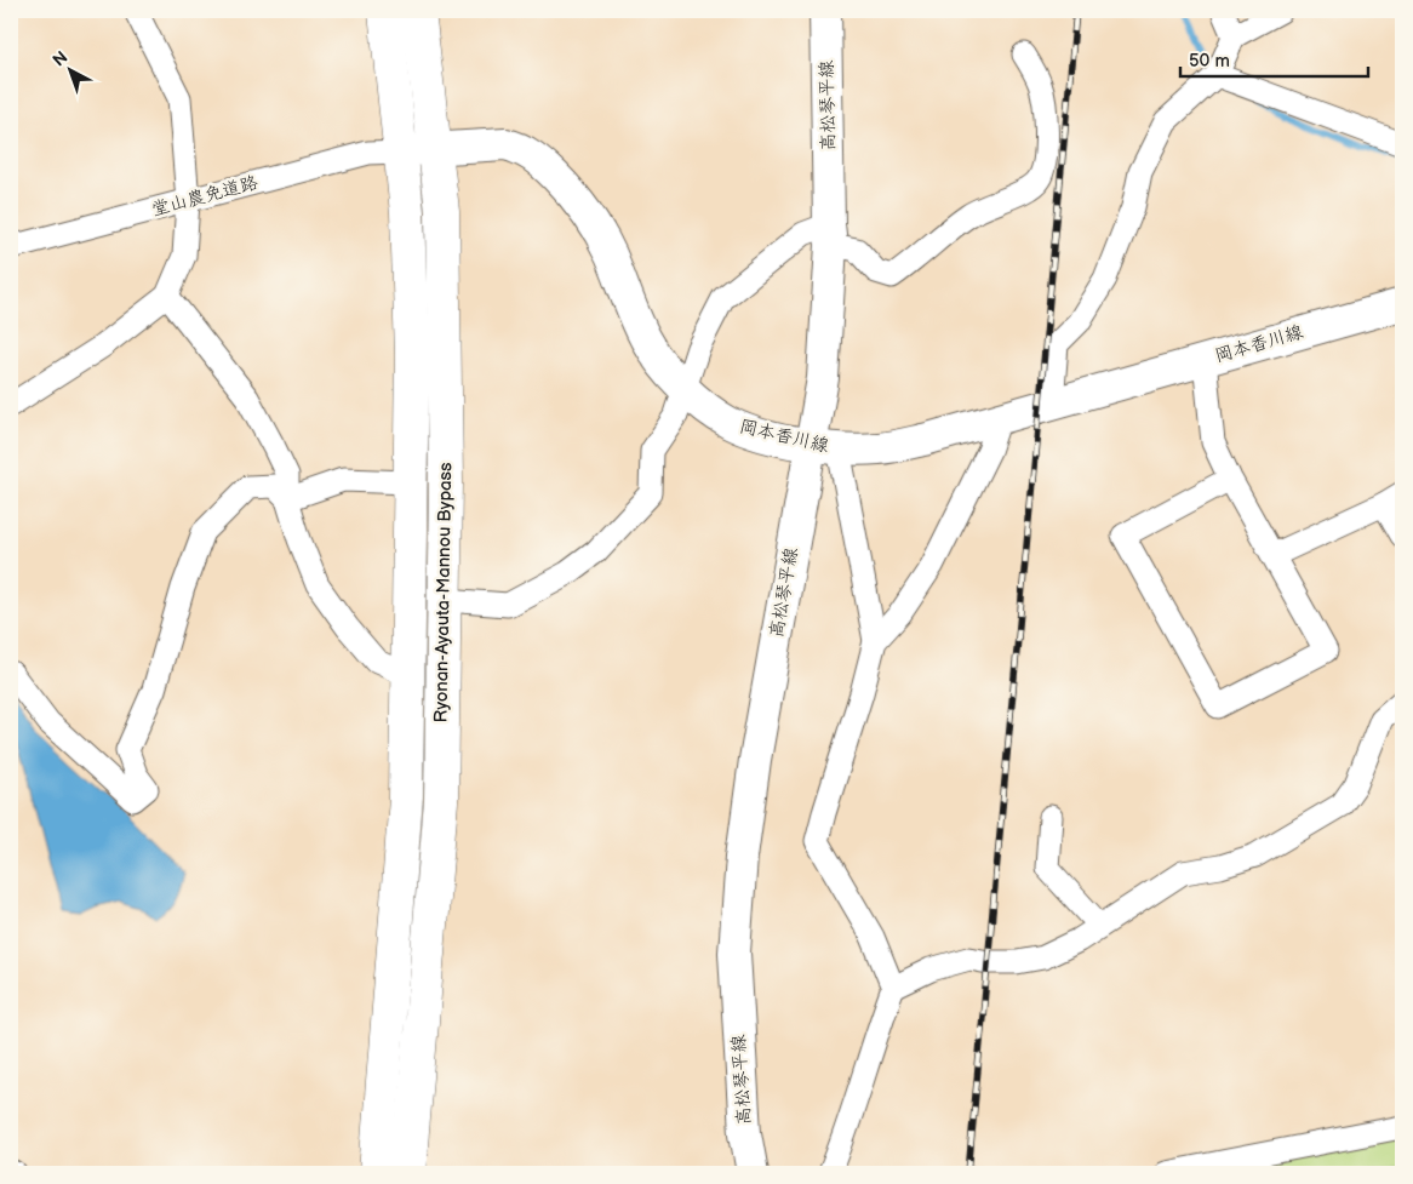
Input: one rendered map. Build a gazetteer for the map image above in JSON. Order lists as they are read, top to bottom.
{
  "streets": {
    "highway": ["Ryonan-Ayauta-Mannou Bypass"],
    "main road": ["高松琴平線", "岡本香川線"],
    "street": ["堂山農免道路"]
  },
  "crossings": [
    ["高松琴平線", "岡本香川線"],
    ["堂山農免道路", "岡本香川線"],
    ["堂山農免道路", "Ryonan-Ayauta-Mannou Bypass"],
    ["岡本香川線", "Ryonan-Ayauta-Mannou Bypass"]
  ],
  "scale_bar": "50 m",
  "north": "top left"
}
